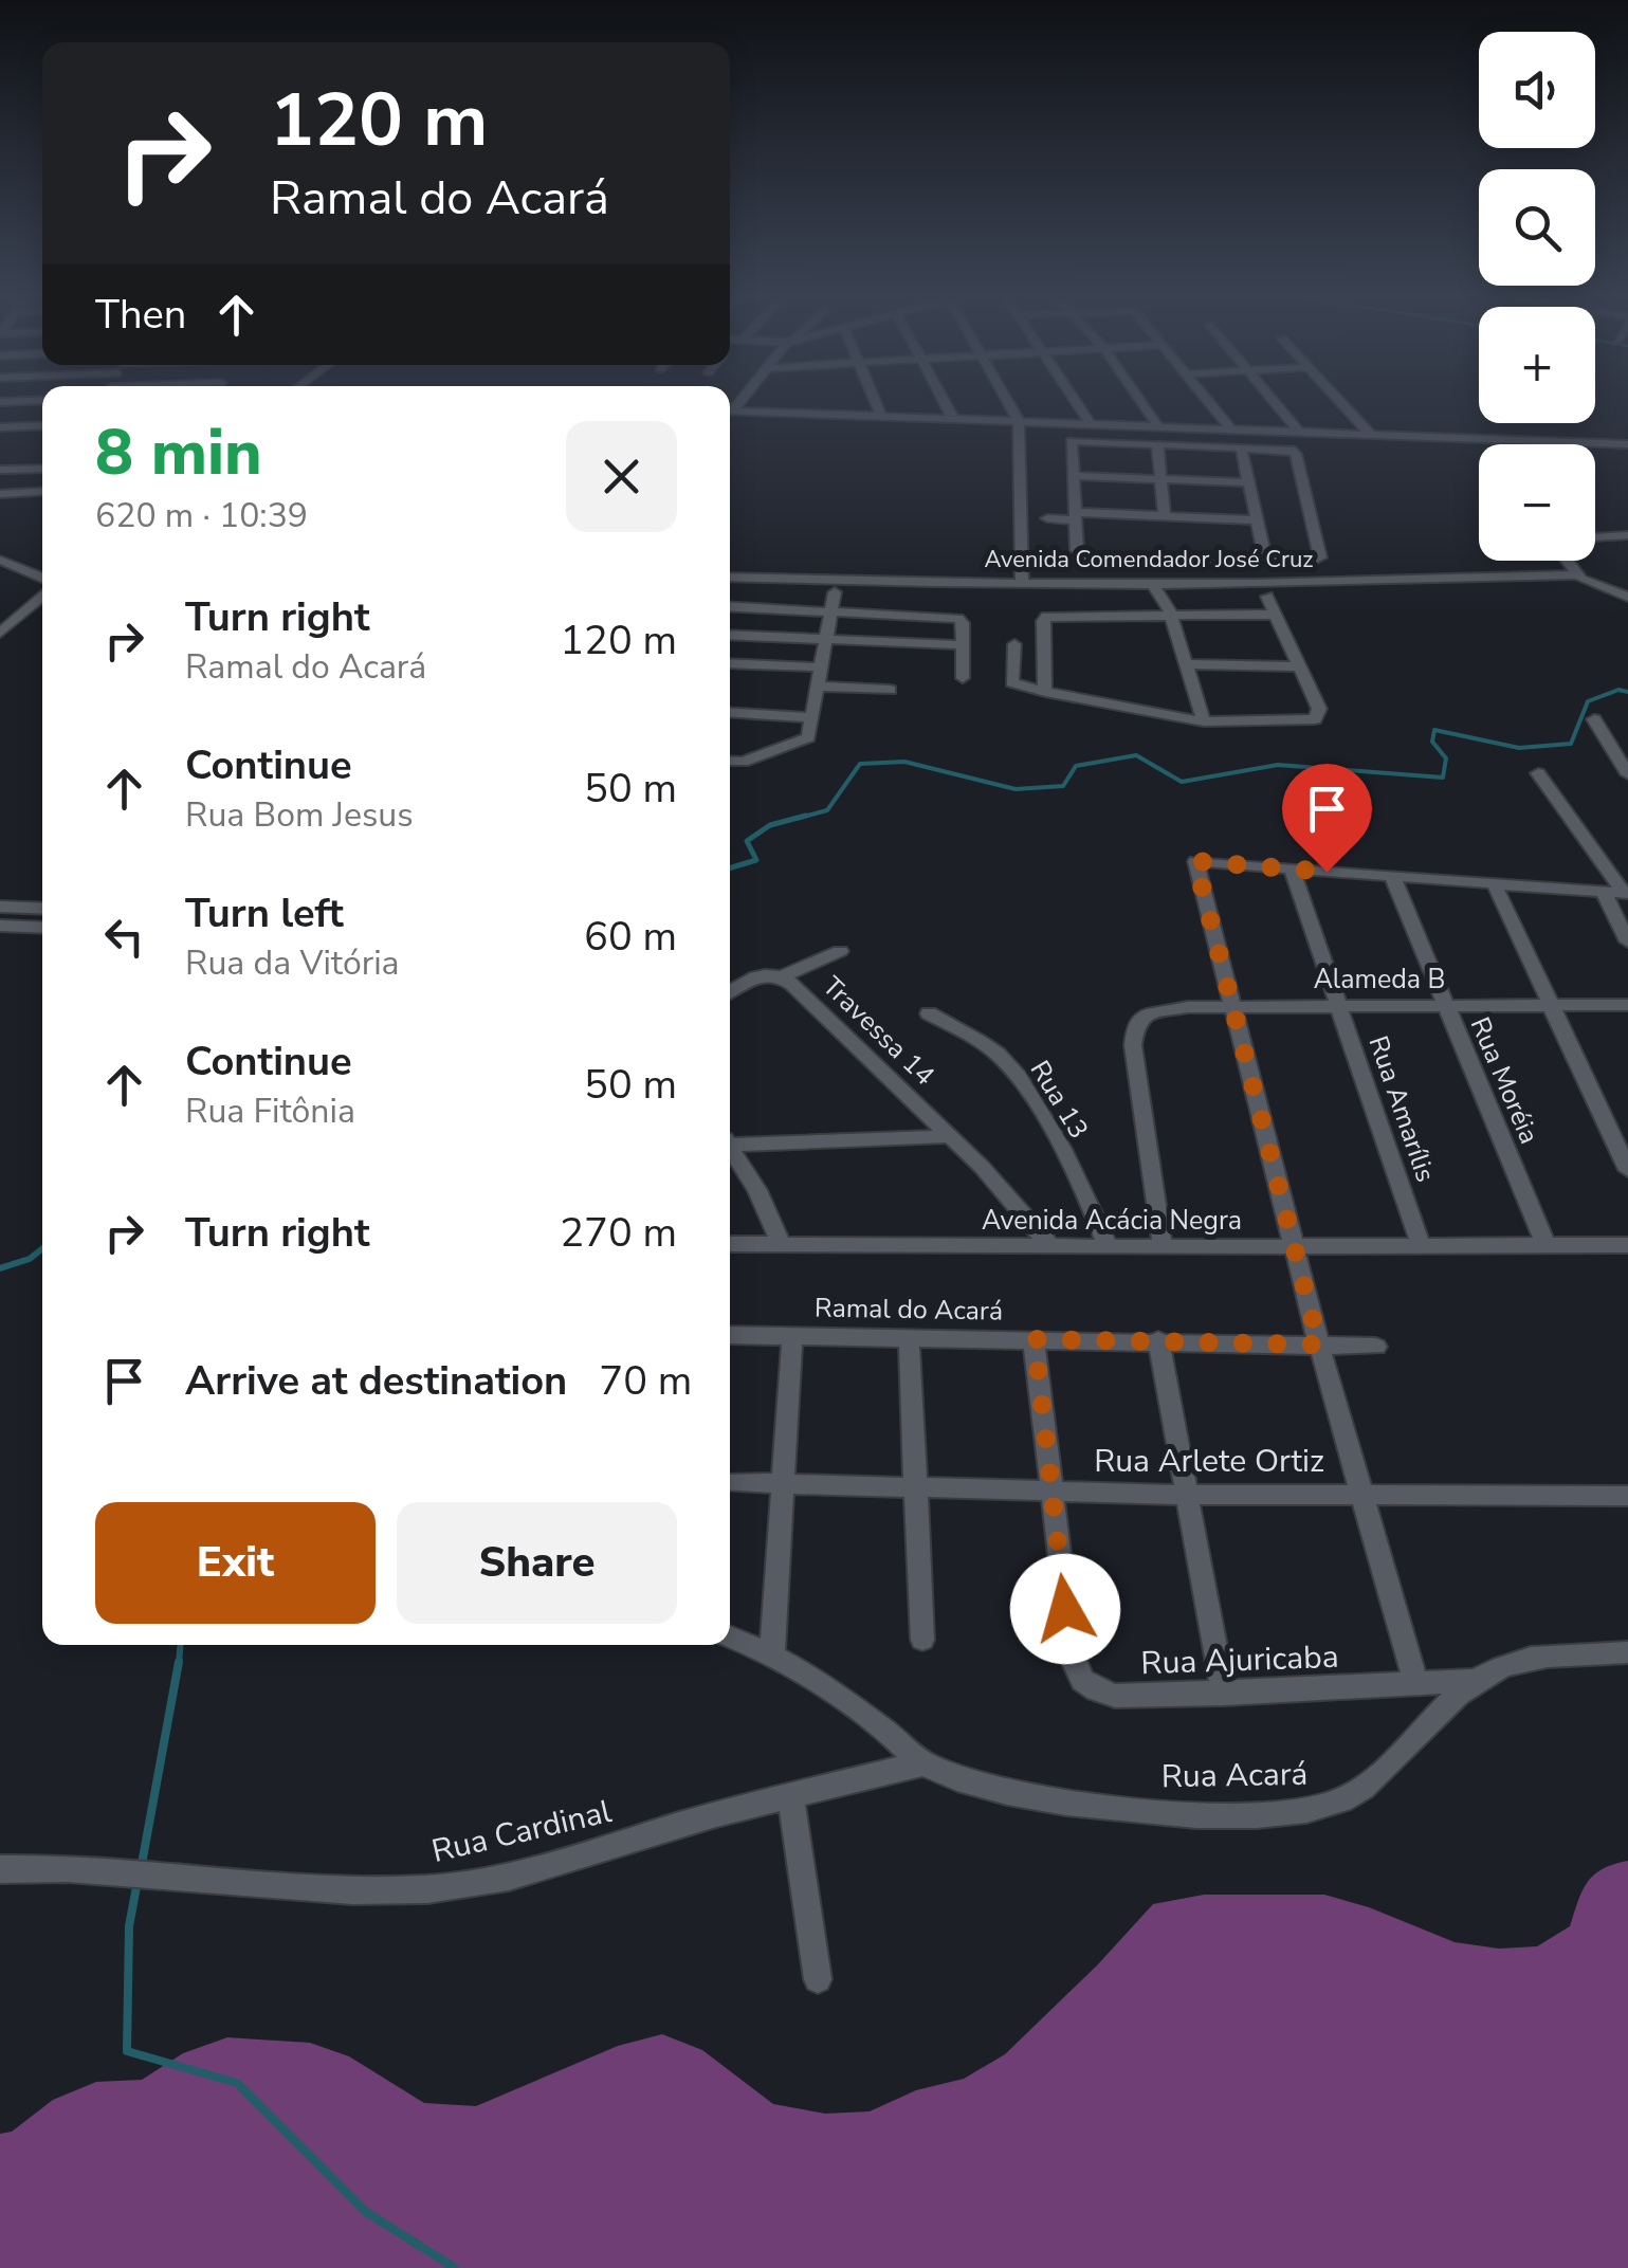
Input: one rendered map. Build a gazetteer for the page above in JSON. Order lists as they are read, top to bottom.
{
  "streets": {
    "street": [
      "Avenida Comendador José Cruz",
      "Alameda B",
      "Travessa 14",
      "Rua Moréia",
      "Rua 13",
      "Rua Amarílis",
      "Avenida Acácia Negra",
      "Ramal do Acará",
      "Rua Arlete Ortiz",
      "Rua Ajuricaba",
      "Rua Acará",
      "Rua Cardinal"
    ]
  },
  "crossings": [
    ["Alameda B", "Rua Moréia"],
    ["Alameda B", "Rua Amarílis"],
    ["Alameda B", "Avenida Acácia Negra"],
    ["Travessa 14", "Avenida Acácia Negra"],
    ["Rua Moréia", "Avenida Acácia Negra"],
    ["Rua 13", "Avenida Acácia Negra"],
    ["Rua Amarílis", "Avenida Acácia Negra"],
    ["Rua Arlete Ortiz", "Rua Ajuricaba"],
    ["Rua Acará", "Rua Cardinal"]
  ],
  "page": {
    "map_buttons": ["+", "−"],
    "turn": ["120 m", "Ramal do Acará"],
    "then": "Then",
    "heading": ["8 min", "620 m · 10:39"],
    "list": [
      {
        "name": "Turn right",
        "note": "Ramal do Acará",
        "value": "120 m"
      },
      {
        "name": "Continue",
        "note": "Rua Bom Jesus",
        "value": "50 m"
      },
      {
        "name": "Turn left",
        "note": "Rua da Vitória",
        "value": "60 m"
      },
      {
        "name": "Continue",
        "note": "Rua Fitônia",
        "value": "50 m"
      },
      {
        "name": "Turn right",
        "value": "270 m"
      },
      {
        "name": "Arrive at destination",
        "value": "70 m"
      }
    ],
    "buttons": ["Exit", "Share"]
  }
}
